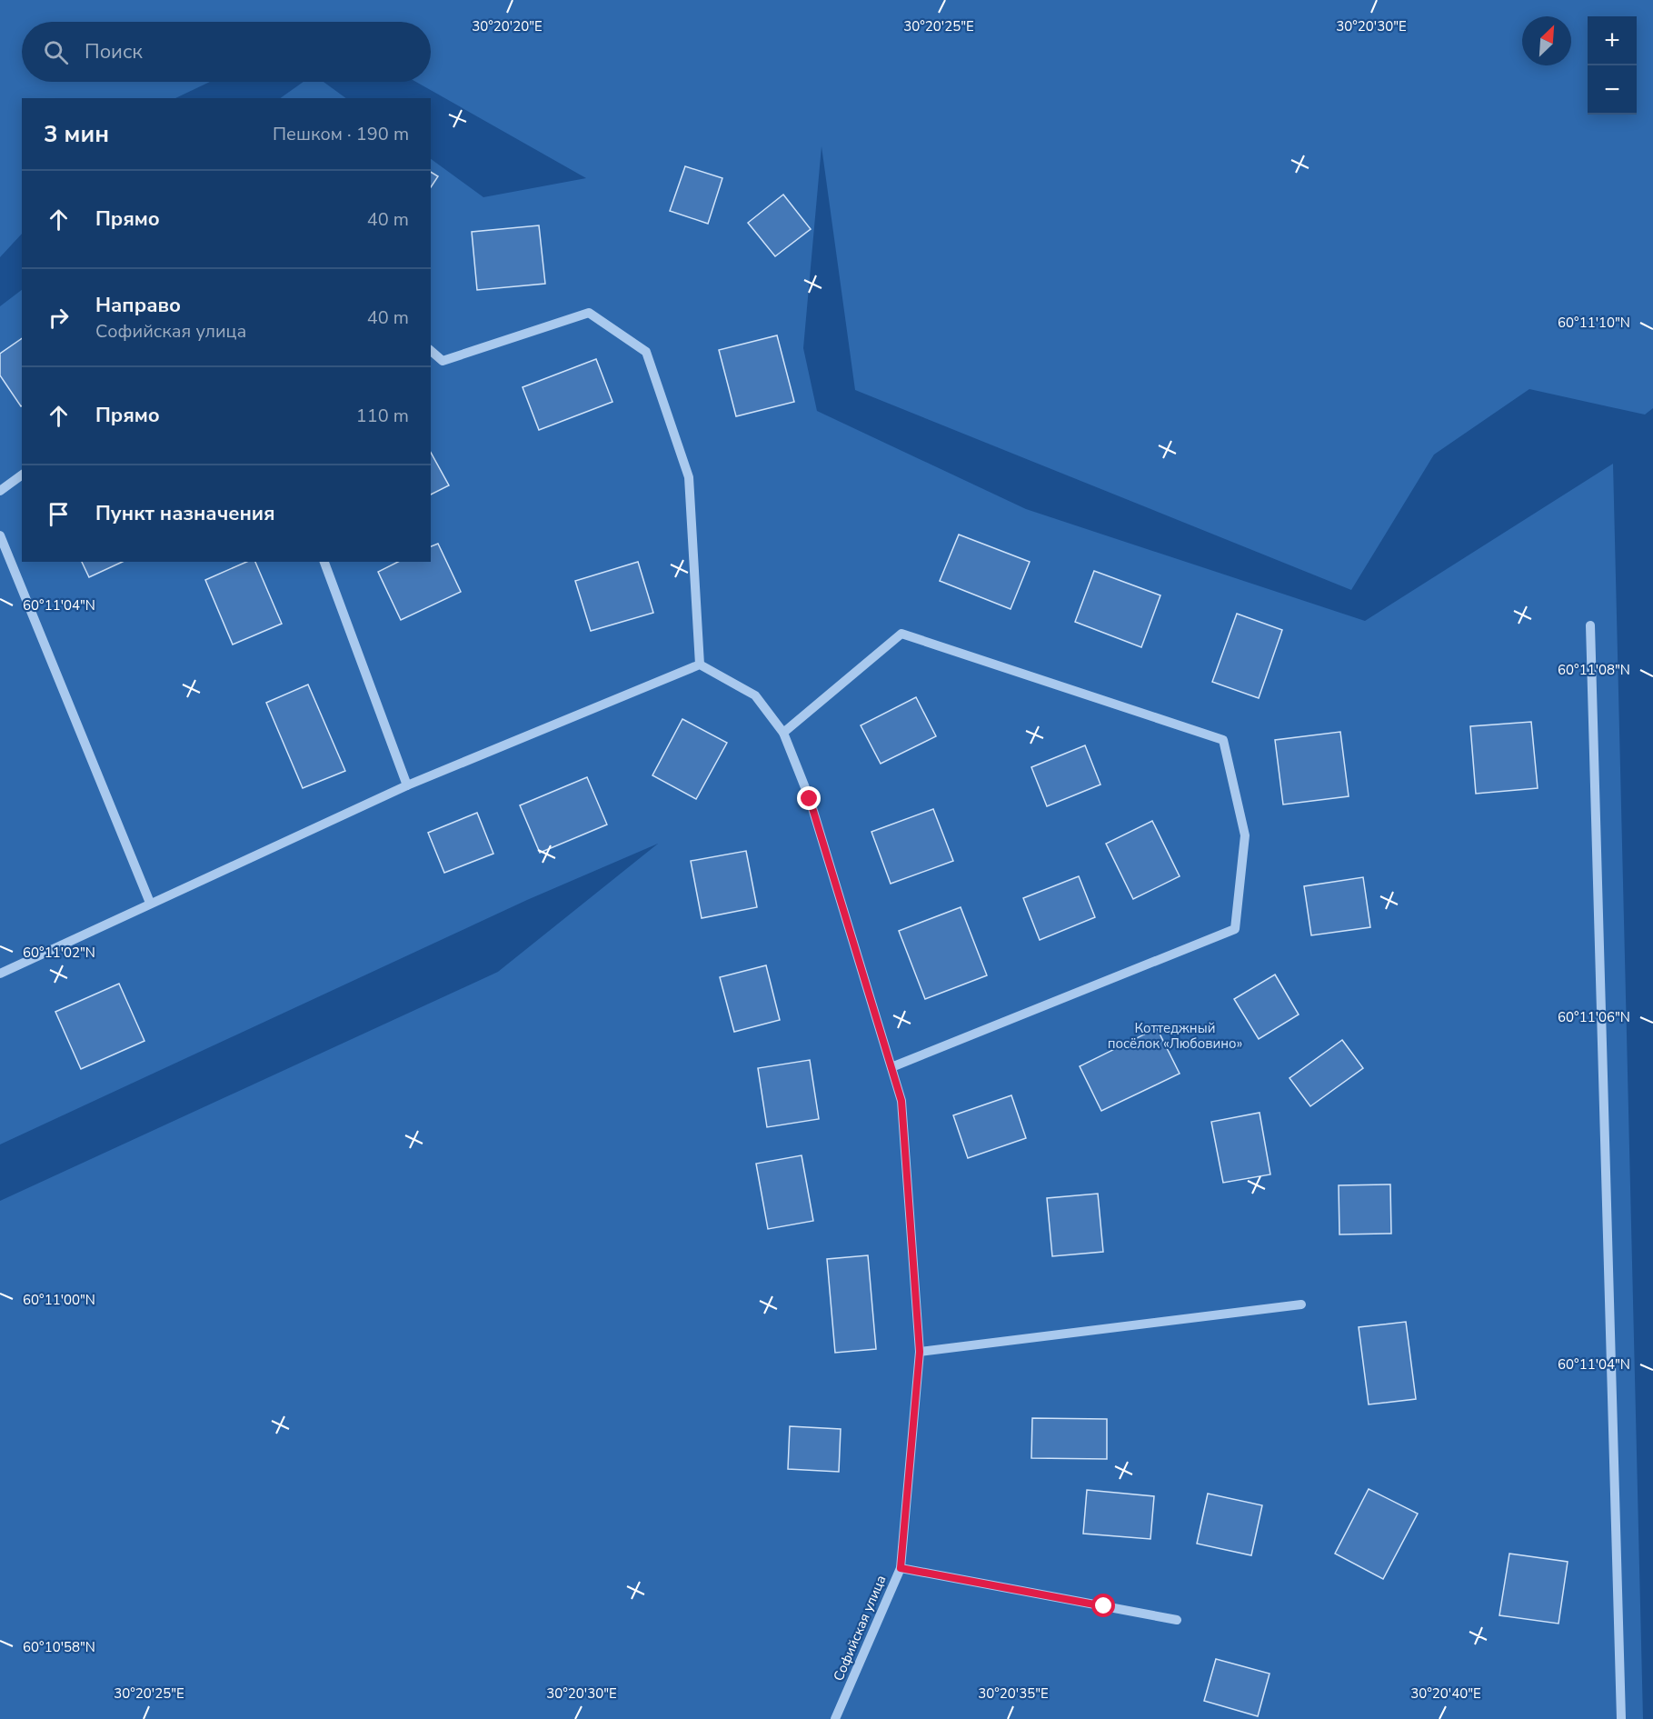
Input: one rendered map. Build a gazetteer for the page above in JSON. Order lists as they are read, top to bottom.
{
  "streets": {
    "street": ["Софийская улица"]
  },
  "parks": ["Коттеджный посёлок «Любовино»"],
  "north": "top right",
  "page": {
    "map_buttons": ["+", "−"],
    "search": "Поиск",
    "heading": ["3 мин", "Пешком · 190 m"],
    "list": [
      ["Прямо", "40 m"],
      ["Направо", "Софийская улица", "40 m"],
      ["Прямо", "110 m"],
      "Пункт назначения"
    ]
  },
  "coordinates": [
    "30°20'20\"E",
    "30°20'25\"E",
    "30°20'30\"E",
    "60°11'10\"N",
    "60°11'04\"N",
    "60°11'08\"N",
    "60°11'02\"N",
    "60°11'06\"N",
    "60°11'00\"N",
    "60°10'58\"N",
    "30°20'35\"E",
    "30°20'40\"E"
  ]
}
